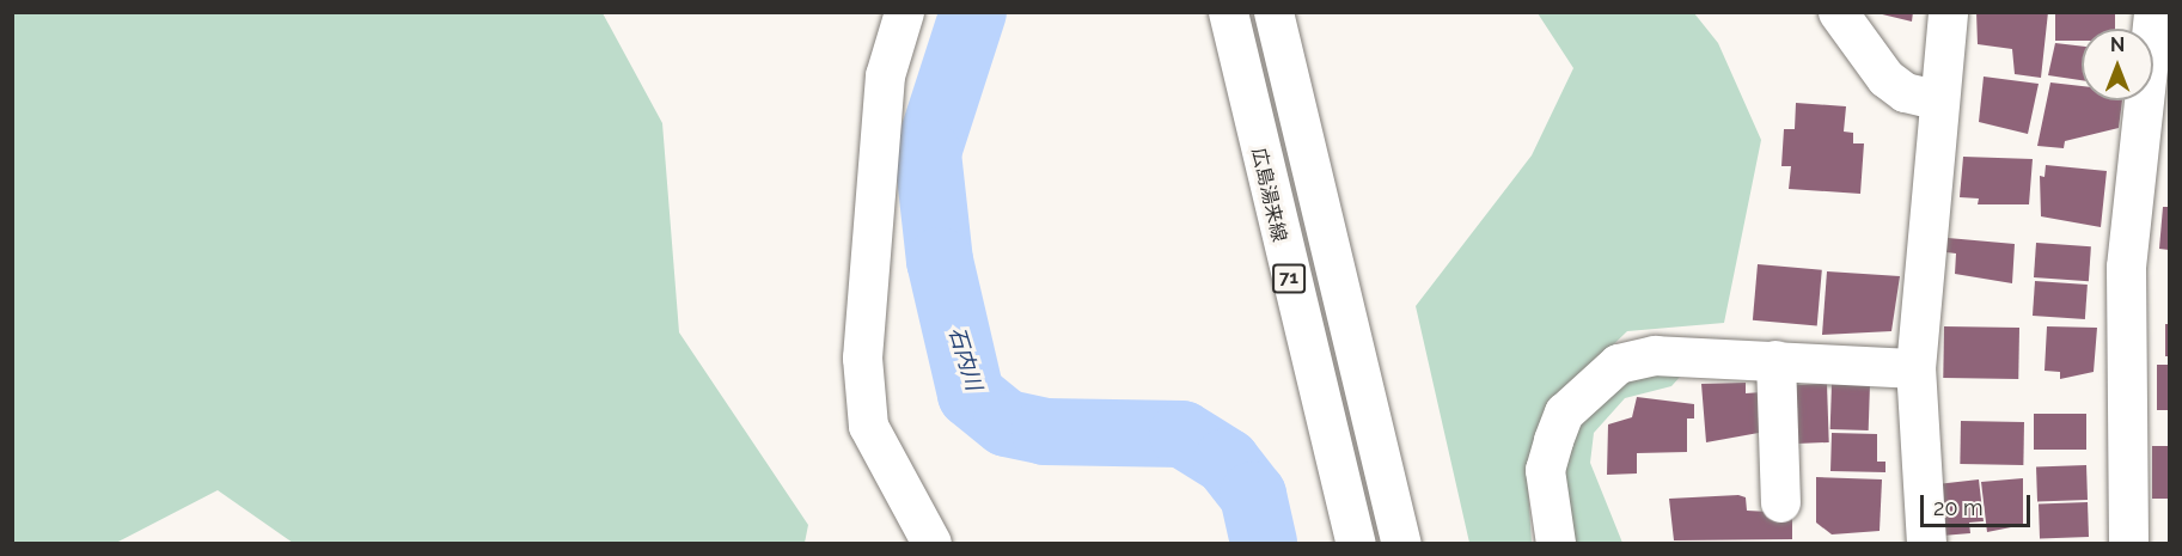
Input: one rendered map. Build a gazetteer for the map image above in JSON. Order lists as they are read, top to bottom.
{
  "streets": {
    "street": ["広島湯来線", "71"]
  },
  "water": ["石内川"],
  "scale_bar": "20 m",
  "north": "top"
}
